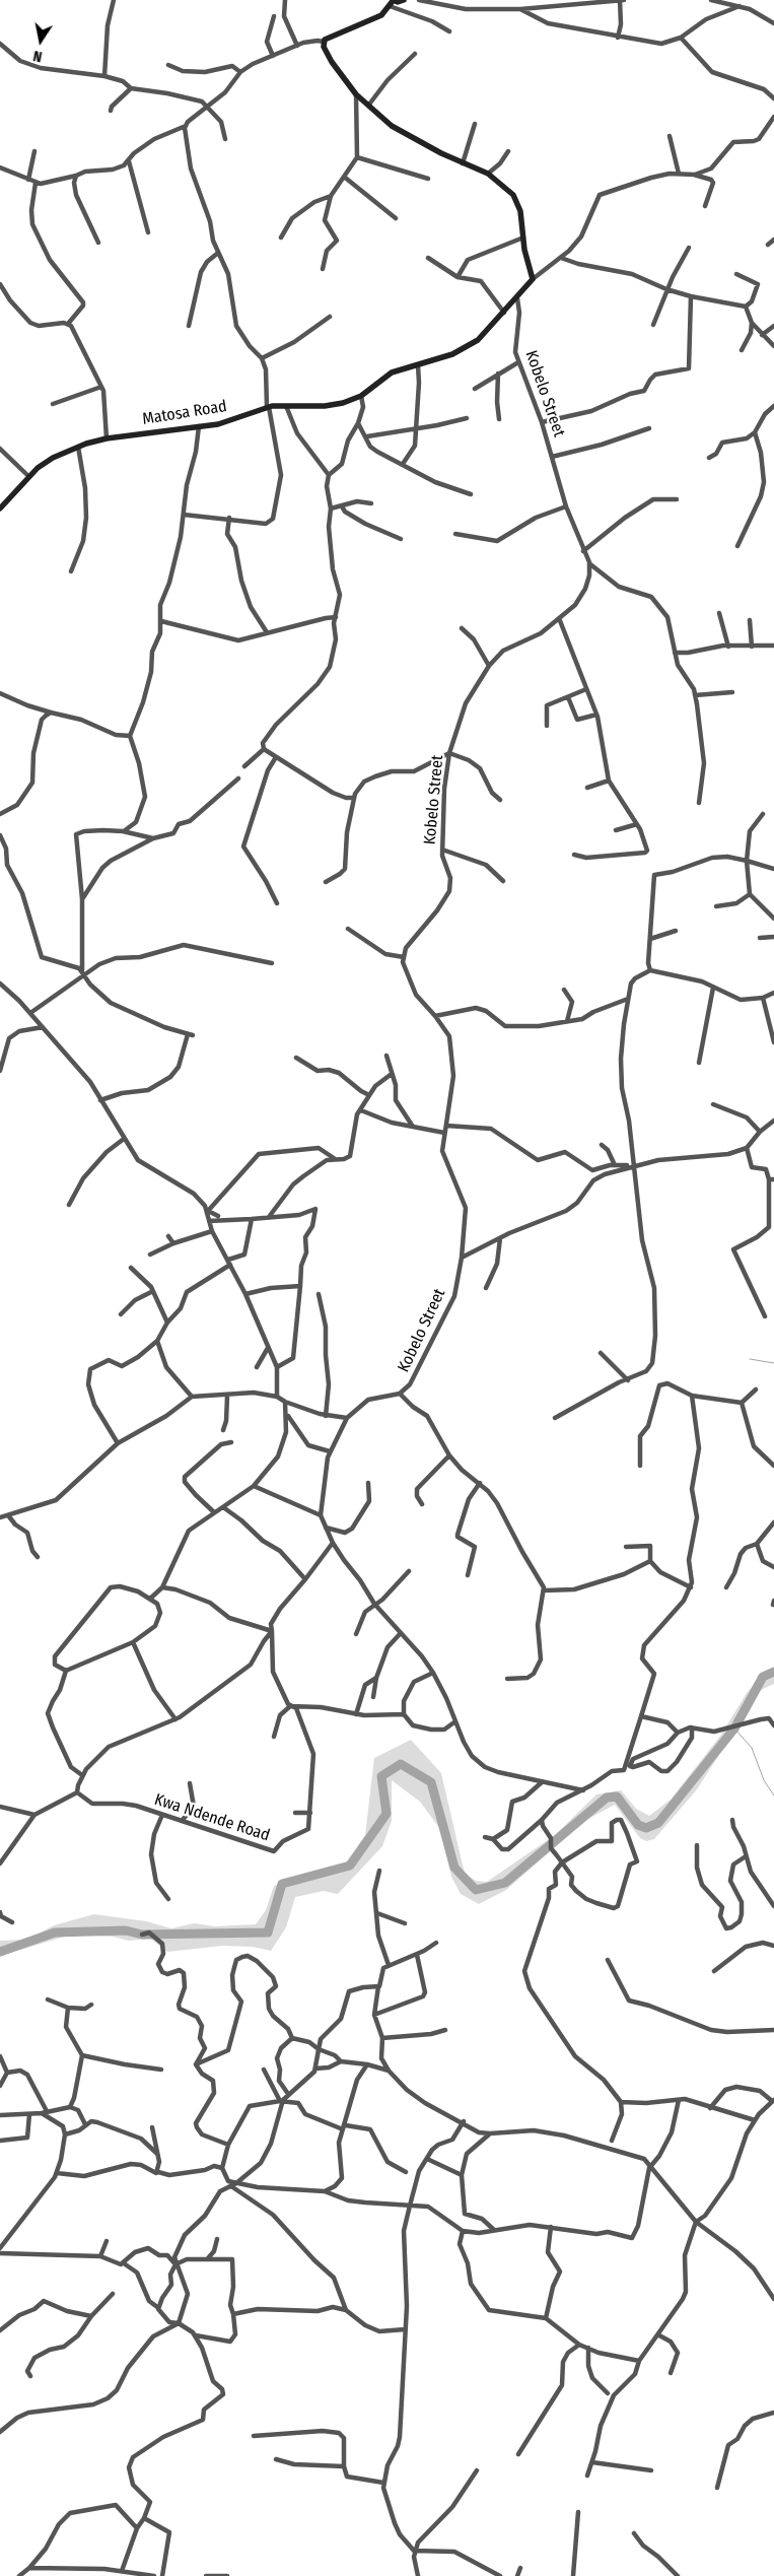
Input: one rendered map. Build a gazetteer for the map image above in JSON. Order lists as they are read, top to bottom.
{
  "streets": {
    "street": ["Kobelo Street", "Matosa Road", "Kwa Ndende Road"]
  },
  "crossings": [
    ["Kobelo Street", "Matosa Road"]
  ],
  "north": "bottom"
}
